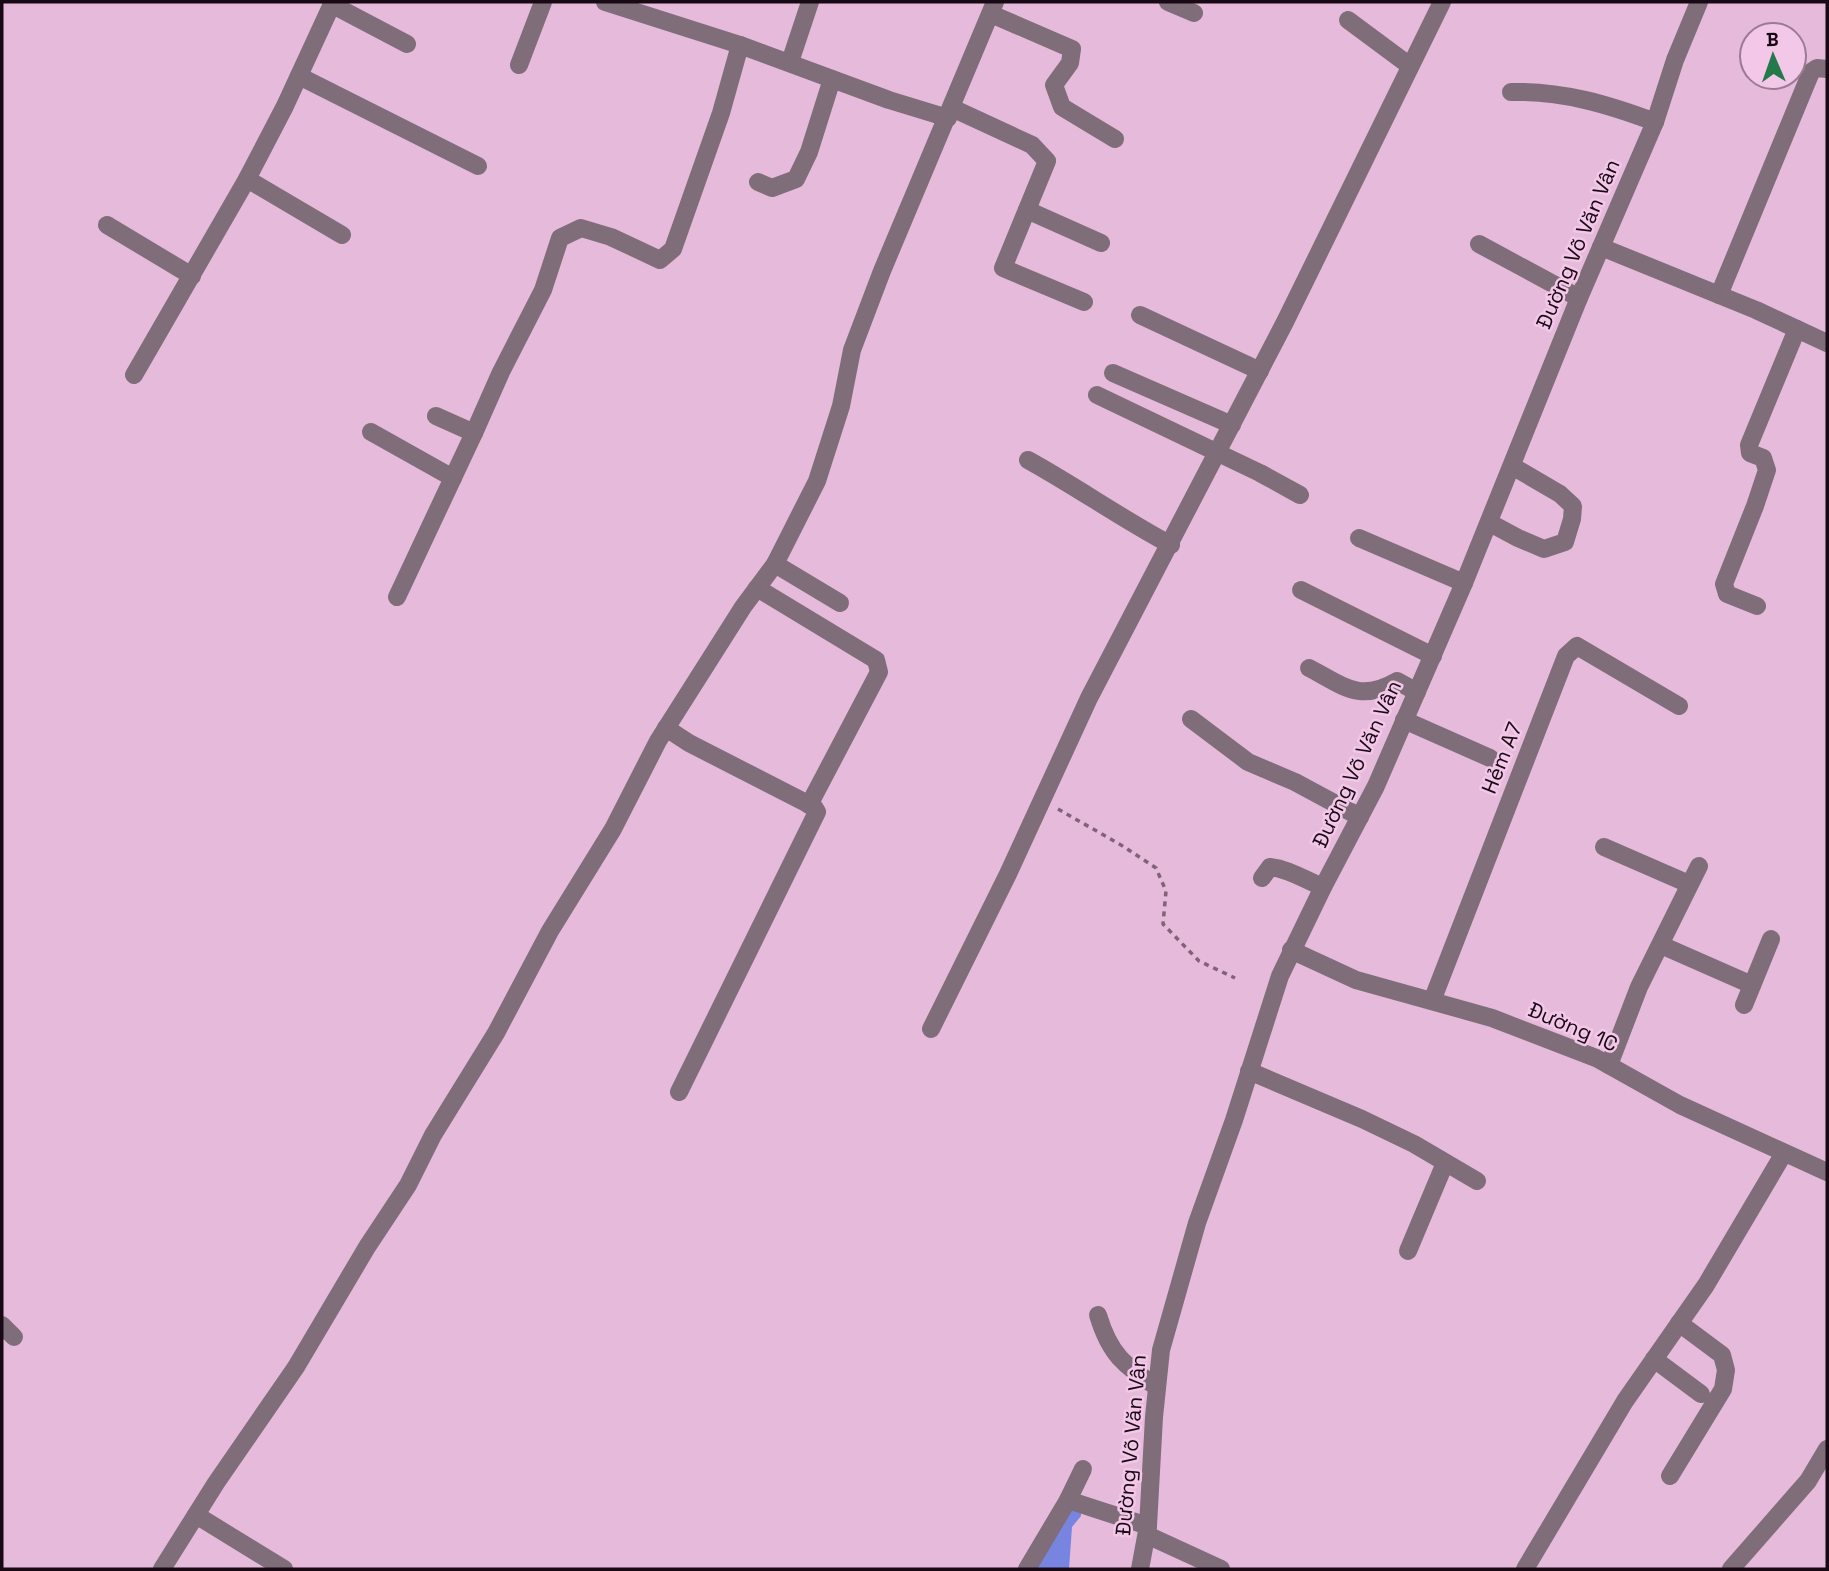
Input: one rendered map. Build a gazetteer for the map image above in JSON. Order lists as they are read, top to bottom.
{
  "streets": {
    "street": ["Đường Võ Văn Vân", "Hẻm A7", "Đường 1C"]
  },
  "crossings": [
    ["Đường Võ Văn Vân", "Đường 1C"],
    ["Hẻm A7", "Đường 1C"]
  ],
  "north": "top"
}
